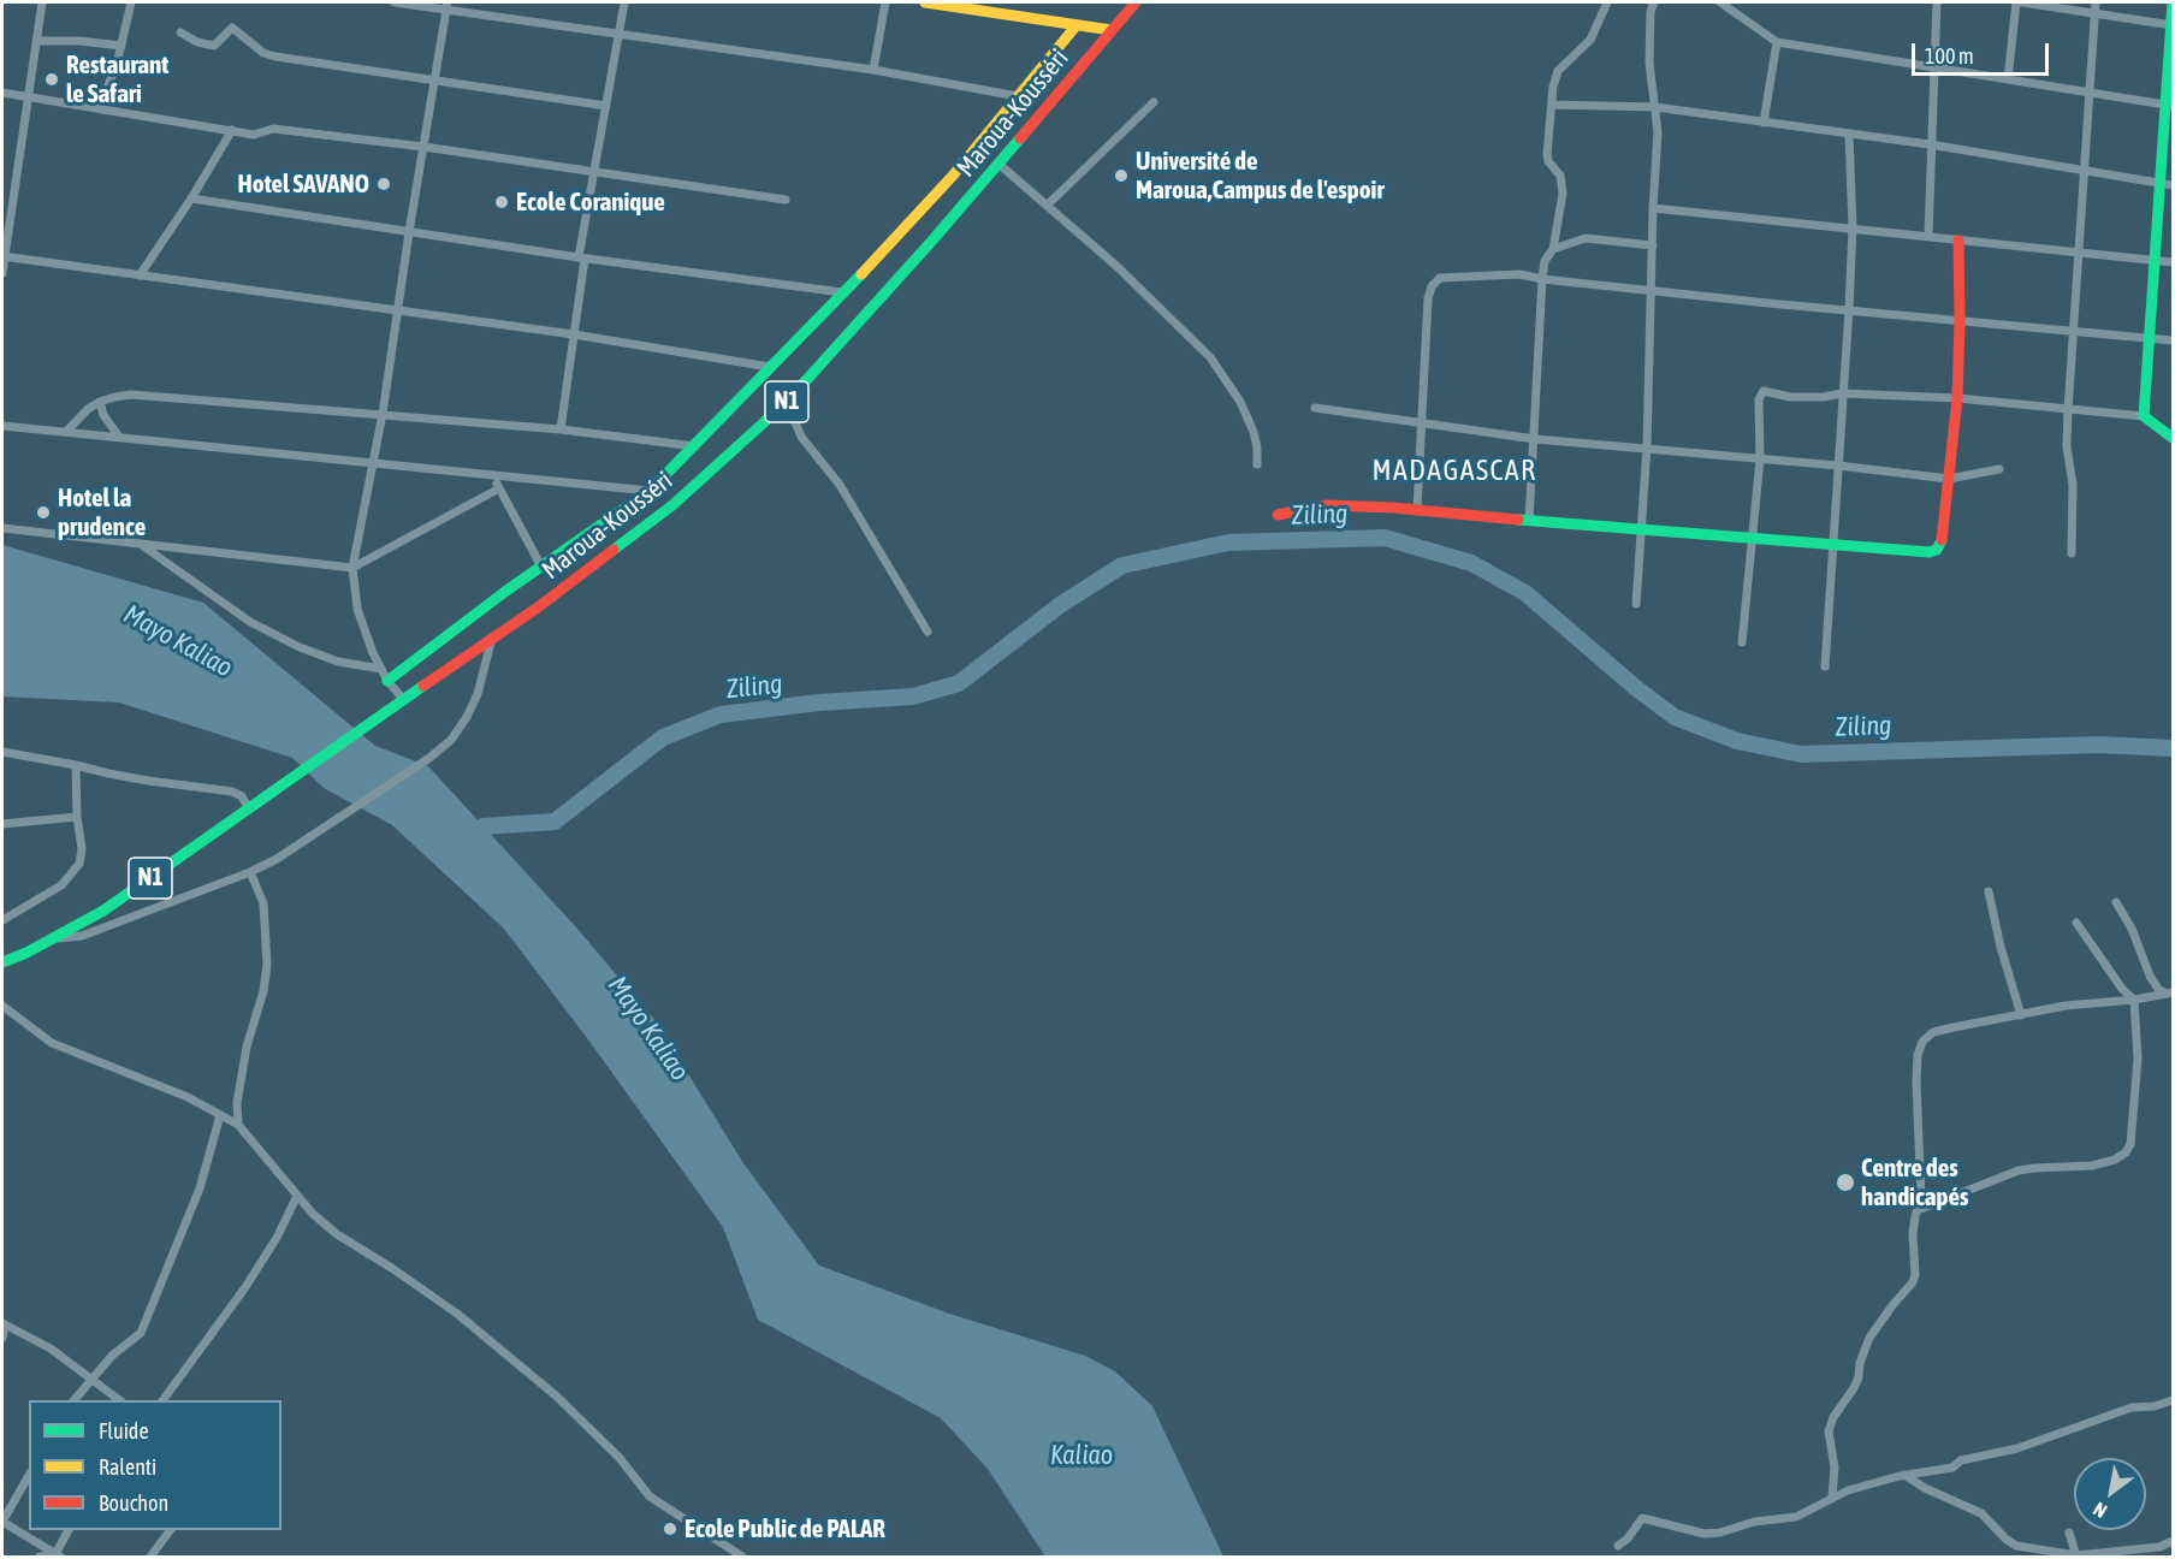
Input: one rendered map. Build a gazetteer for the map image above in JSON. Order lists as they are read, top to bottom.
{
  "streets": {
    "main road": ["Maroua-Kousséri", "N1"]
  },
  "districts": ["MADAGASCAR"],
  "water": ["Ziling", "Mayo Kaliao", "Kaliao"],
  "places": [
    "Restaurant le Safari",
    "Université de Maroua,Campus de l'espoir",
    "Hotel SAVANO",
    "Ecole Coranique",
    "Hotel la prudence",
    "Centre des handicapés",
    "Ecole Public de PALAR"
  ],
  "legend": ["Fluide", "Ralenti", "Bouchon"],
  "scale_bar": "100 m",
  "north": "bottom left"
}
